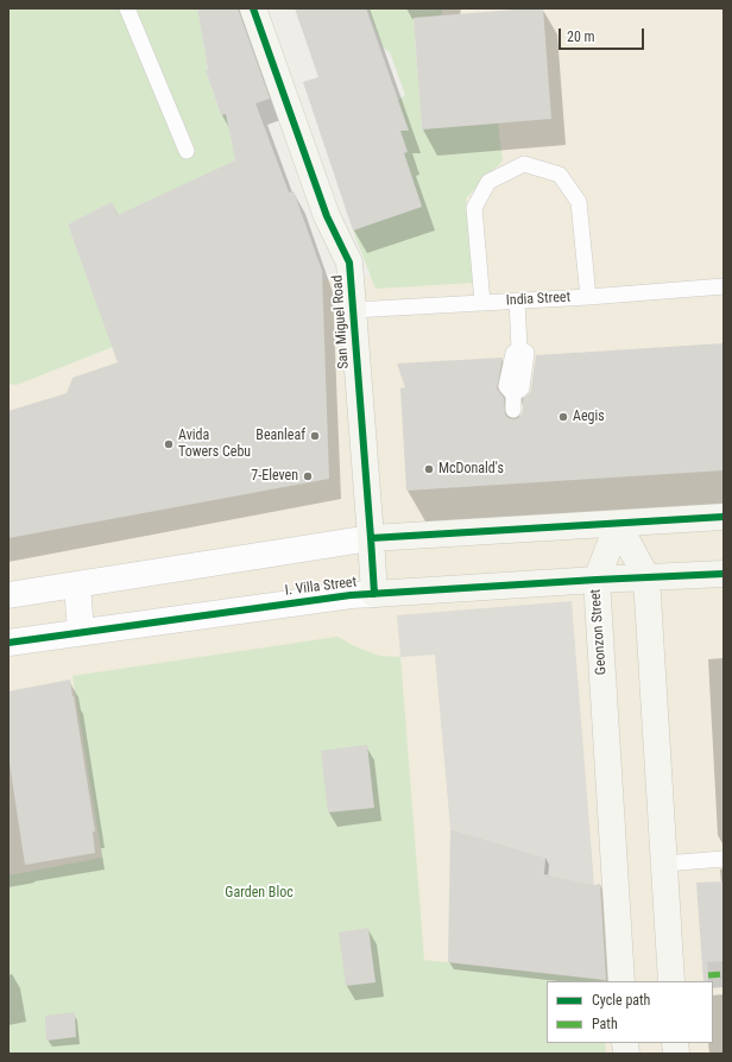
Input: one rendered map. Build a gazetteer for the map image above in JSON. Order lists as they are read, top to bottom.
{
  "streets": {
    "street": ["San Miguel Road", "I. Villa Street", "Geonzon Street"],
    "lane": ["India Street"]
  },
  "crossings": [
    ["India Street", "San Miguel Road"],
    ["San Miguel Road", "I. Villa Street"],
    ["I. Villa Street", "Geonzon Street"]
  ],
  "parks": ["Garden Bloc"],
  "places": [
    "Aegis",
    "Beanleaf",
    "Avida Towers Cebu",
    "McDonald's",
    "7-Eleven"
  ],
  "legend": ["Cycle path", "Path"],
  "scale_bar": "20 m"
}
